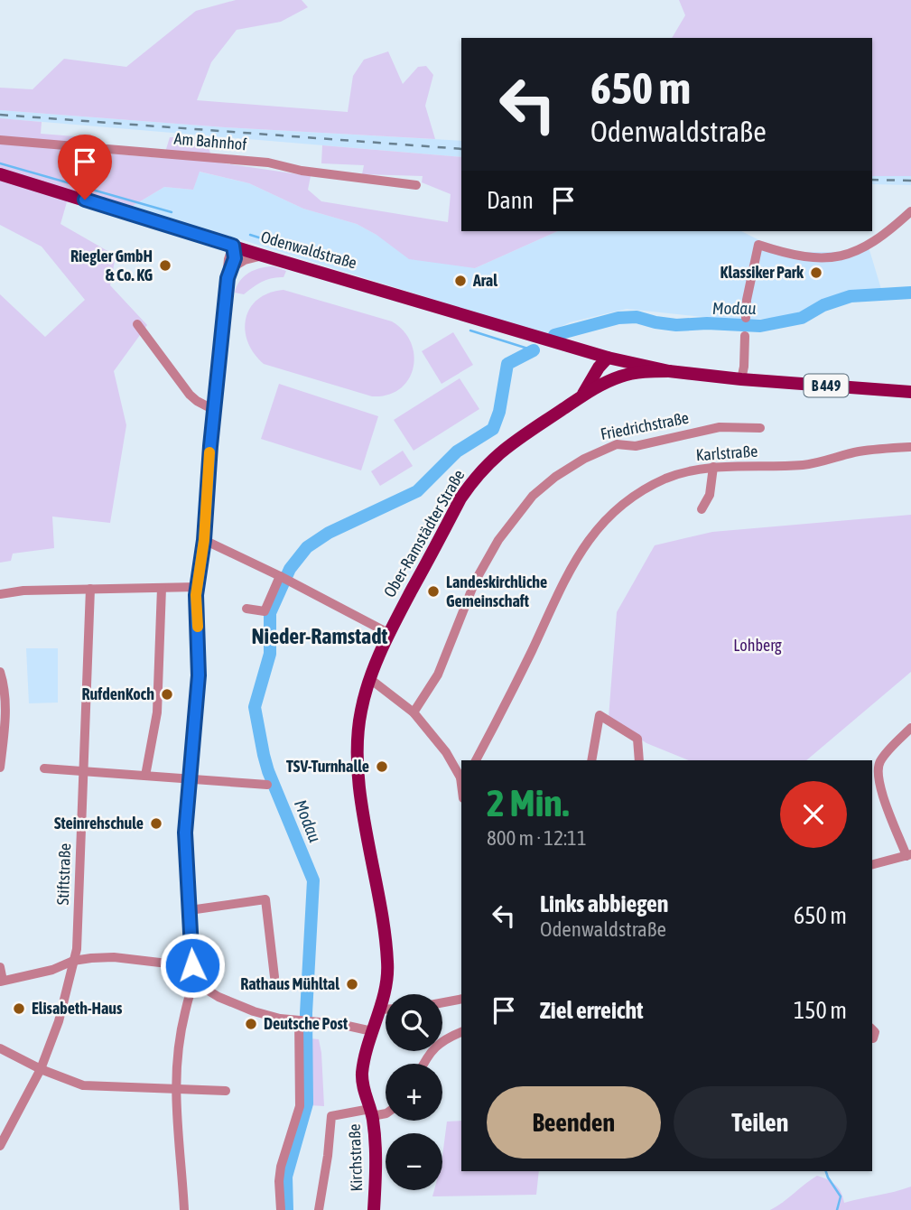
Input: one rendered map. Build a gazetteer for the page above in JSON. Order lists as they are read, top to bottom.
{
  "streets": {
    "main road": [
      "Odenwaldstraße",
      "B 449",
      "Ober-Ramstädter Straße",
      "Kirchstraße"
    ],
    "street": [
      "Am Bahnhof",
      "Friedrichstraße",
      "Karlstraße",
      "Stiftstraße"
    ]
  },
  "crossings": [
    ["Odenwaldstraße", "B 449"],
    ["Odenwaldstraße", "Ober-Ramstädter Straße"],
    ["B 449", "Ober-Ramstädter Straße"],
    ["Ober-Ramstädter Straße", "Kirchstraße"]
  ],
  "districts": ["Nieder-Ramstadt"],
  "water": ["Modau"],
  "parks": ["Lohberg"],
  "places": [
    "Riegler GmbH & Co. KG",
    "Klassiker Park",
    "Aral",
    "Landeskirchliche Gemeinschaft",
    "RufdenKoch",
    "TSV-Turnhalle",
    "Steinrehschule",
    "Rathaus Mühltal",
    "Elisabeth-Haus",
    "Deutsche Post"
  ],
  "page": {
    "turn": ["650 m", "Odenwaldstraße"],
    "then": "Dann",
    "heading": ["2 Min.", "800 m · 12:11"],
    "list": [
      {
        "name": "Links abbiegen",
        "note": "Odenwaldstraße",
        "value": "650 m"
      },
      {
        "name": "Ziel erreicht",
        "value": "150 m"
      }
    ],
    "map_buttons": ["+", "−"],
    "buttons": ["Beenden", "Teilen"]
  }
}
